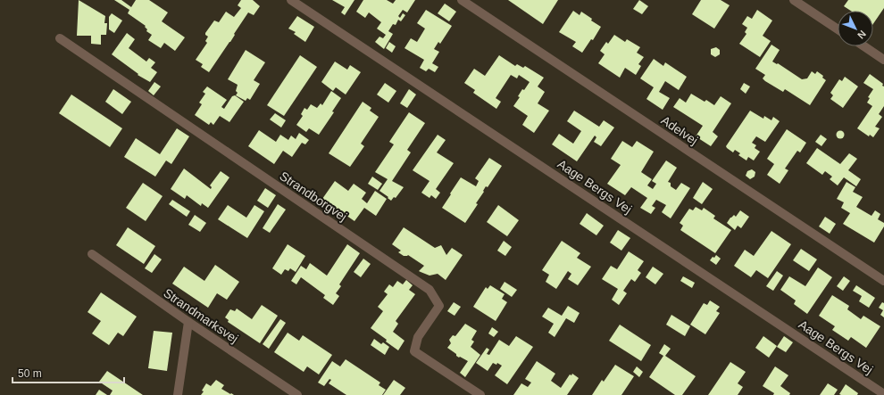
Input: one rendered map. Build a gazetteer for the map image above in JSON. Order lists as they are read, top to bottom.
{
  "streets": {
    "street": [
      "Adelvej",
      "Aage Bergs Vej",
      "Strandborgvej",
      "Strandmarksvej"
    ]
  },
  "scale_bar": "50 m",
  "north": "bottom right"
}
